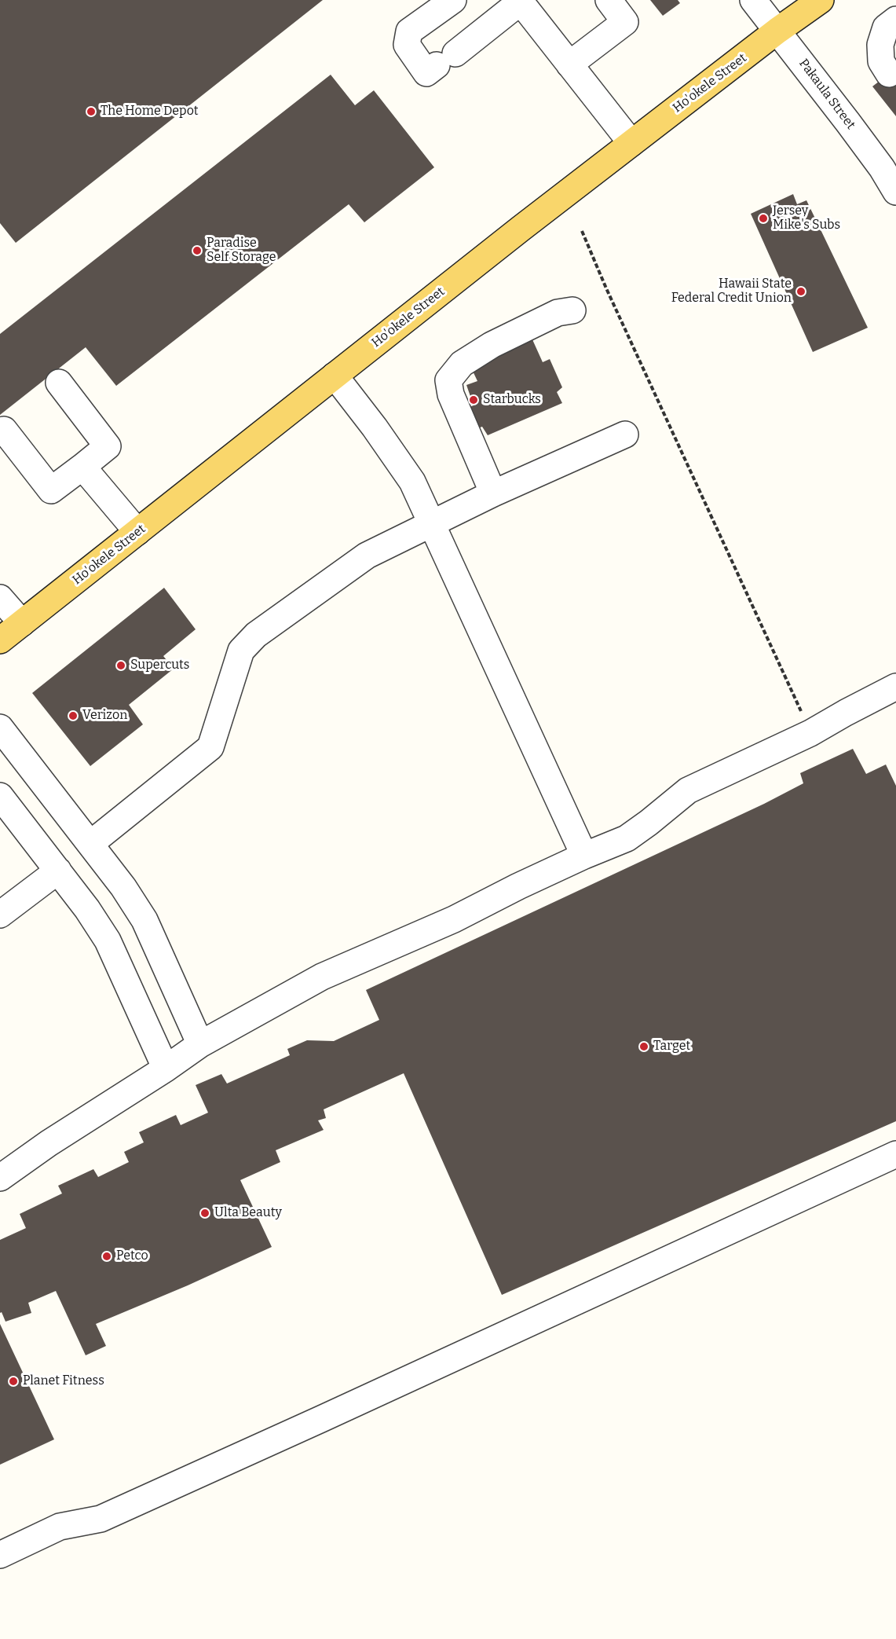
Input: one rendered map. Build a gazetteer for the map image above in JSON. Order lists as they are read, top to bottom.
{
  "streets": {
    "main road": ["Ho'okele Street"],
    "street": ["Pakaula Street"]
  },
  "crossings": [
    ["Ho'okele Street", "Pakaula Street"]
  ],
  "places": [
    "The Home Depot",
    "Jersey Mike's Subs",
    "Paradise Self Storage",
    "Hawaii State Federal Credit Union",
    "Starbucks",
    "Supercuts",
    "Verizon",
    "Target",
    "Ulta Beauty",
    "Petco",
    "Planet Fitness"
  ]
}
